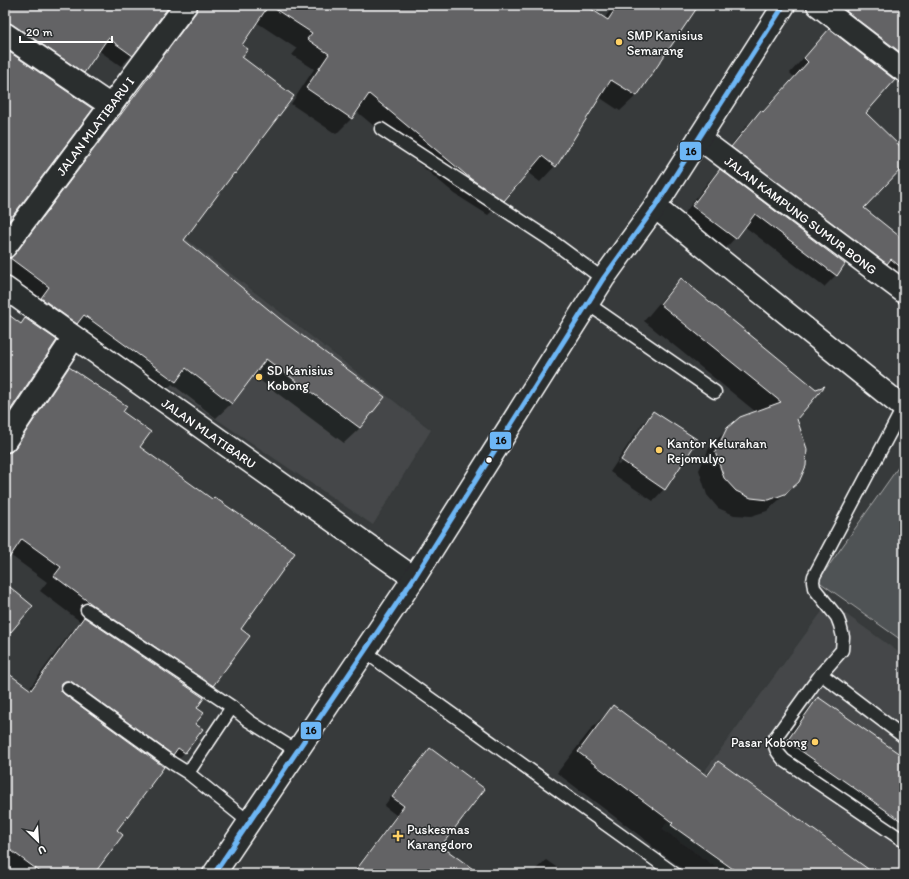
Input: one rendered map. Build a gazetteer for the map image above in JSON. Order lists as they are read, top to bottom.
{
  "streets": {
    "main road": ["JALAN MLATIBARU I", "JALAN KAMPUNG SUMUR BONG", "JALAN MLATIBARU"]
  },
  "places": {
    "other": [
      "SMP Kanisius Semarang",
      "SD Kanisius Kobong",
      "Kantor Kelurahan Rejomulyo",
      "Pasar Kobong"
    ],
    "health": ["Puskesmas Karangdoro"]
  },
  "lines": ["transit line 16"],
  "scale_bar": "20 m",
  "north": "bottom right"
}
